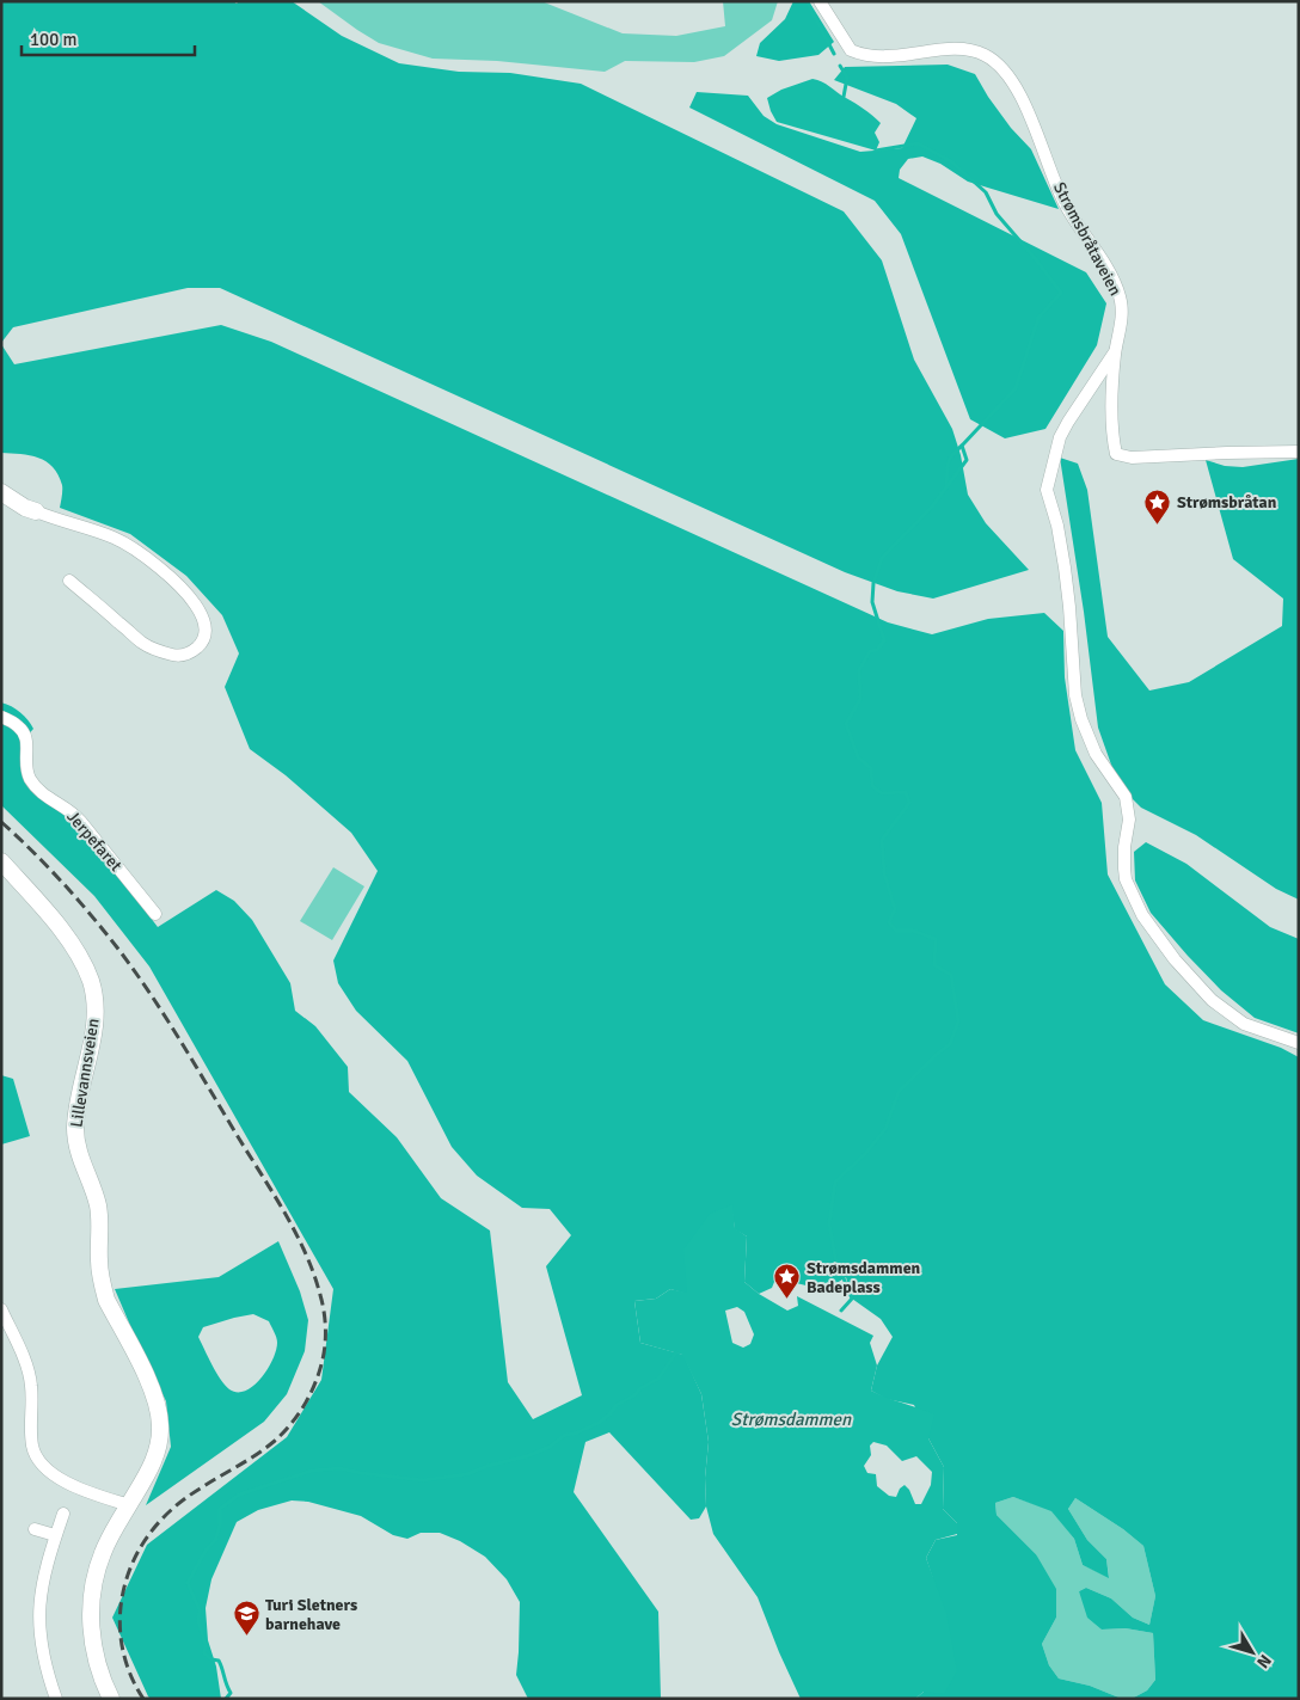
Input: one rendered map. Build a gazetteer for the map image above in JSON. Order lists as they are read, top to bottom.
{
  "streets": {
    "street": ["Strømsbråtaveien", "Jerpefaret", "Lillevannsveien"]
  },
  "water": ["Strømsdammen"],
  "places": {
    "place": ["Strømsbråtan", "Strømsdammen Badeplass"],
    "school or university": ["Turi Sletners barnehave"]
  },
  "scale_bar": "100 m",
  "north": "bottom right"
}
